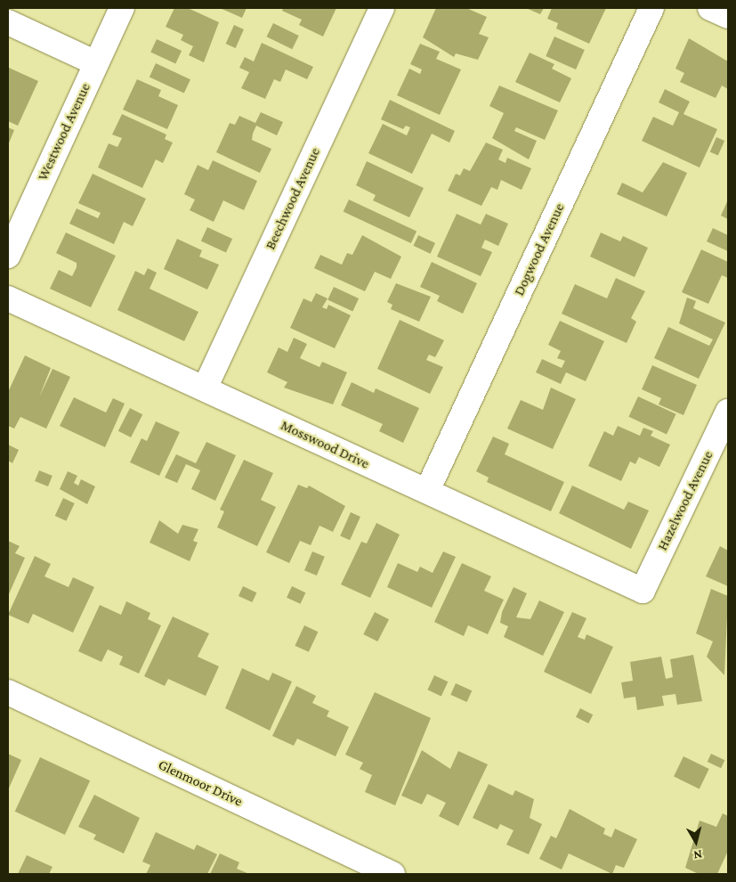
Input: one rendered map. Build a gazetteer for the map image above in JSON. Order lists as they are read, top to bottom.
{
  "streets": {
    "street": [
      "Westwood Avenue",
      "Beechwood Avenue",
      "Dogwood Avenue",
      "Mosswood Drive",
      "Hazelwood Avenue",
      "Glenmoor Drive"
    ]
  },
  "crossings": [
    ["Beechwood Avenue", "Mosswood Drive"],
    ["Dogwood Avenue", "Mosswood Drive"],
    ["Mosswood Drive", "Hazelwood Avenue"]
  ],
  "north": "bottom"
}
